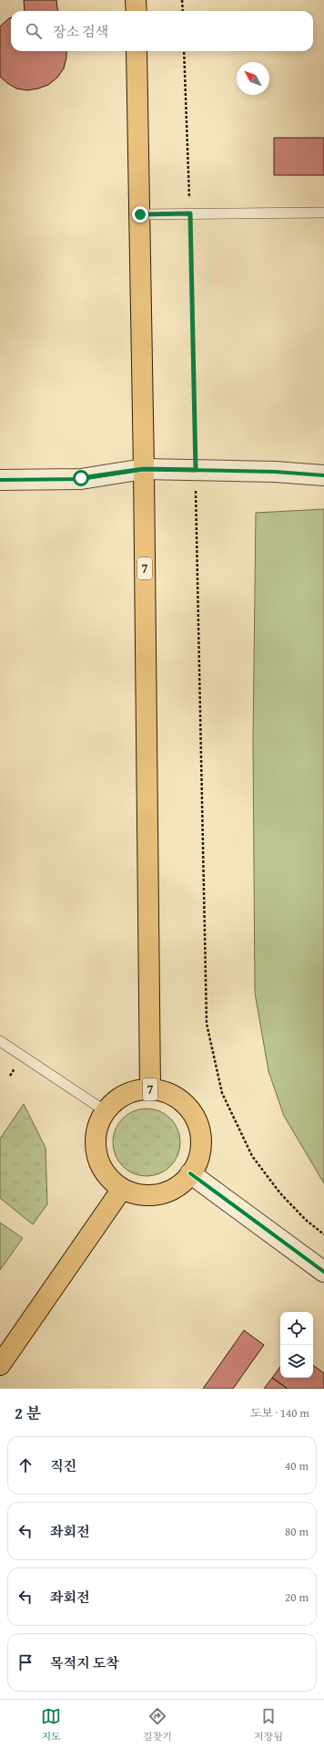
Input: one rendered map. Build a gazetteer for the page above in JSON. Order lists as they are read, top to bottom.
{
  "streets": {
    "highway": ["7"]
  },
  "north": "top left",
  "page": {
    "search": "장소 검색",
    "heading": ["2 분", "도보 · 140 m"],
    "list": [
      ["직진", "40 m"],
      ["좌회전", "80 m"],
      ["좌회전", "20 m"],
      "목적지 도착"
    ],
    "nav": ["지도", "길찾기", "저장됨"]
  }
}
